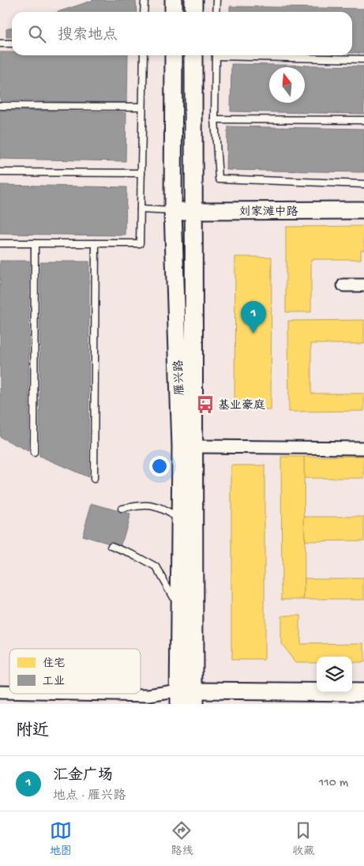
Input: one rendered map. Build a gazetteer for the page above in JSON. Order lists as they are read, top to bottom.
{
  "streets": {
    "main road": ["刘家滩中路", "雁兴路"]
  },
  "crossings": [
    ["刘家滩中路", "雁兴路"]
  ],
  "places": {
    "bus stop": ["基业豪庭"]
  },
  "legend": ["住宅", "工业"],
  "north": "top",
  "page": {
    "search": "搜索地点",
    "pins": "1",
    "heading": "附近",
    "list": [
      {
        "mark": "1",
        "name": "汇金广场",
        "note": "地点 · 雁兴路",
        "value": "110 m"
      }
    ],
    "nav": ["地图", "路线", "收藏"]
  }
}
